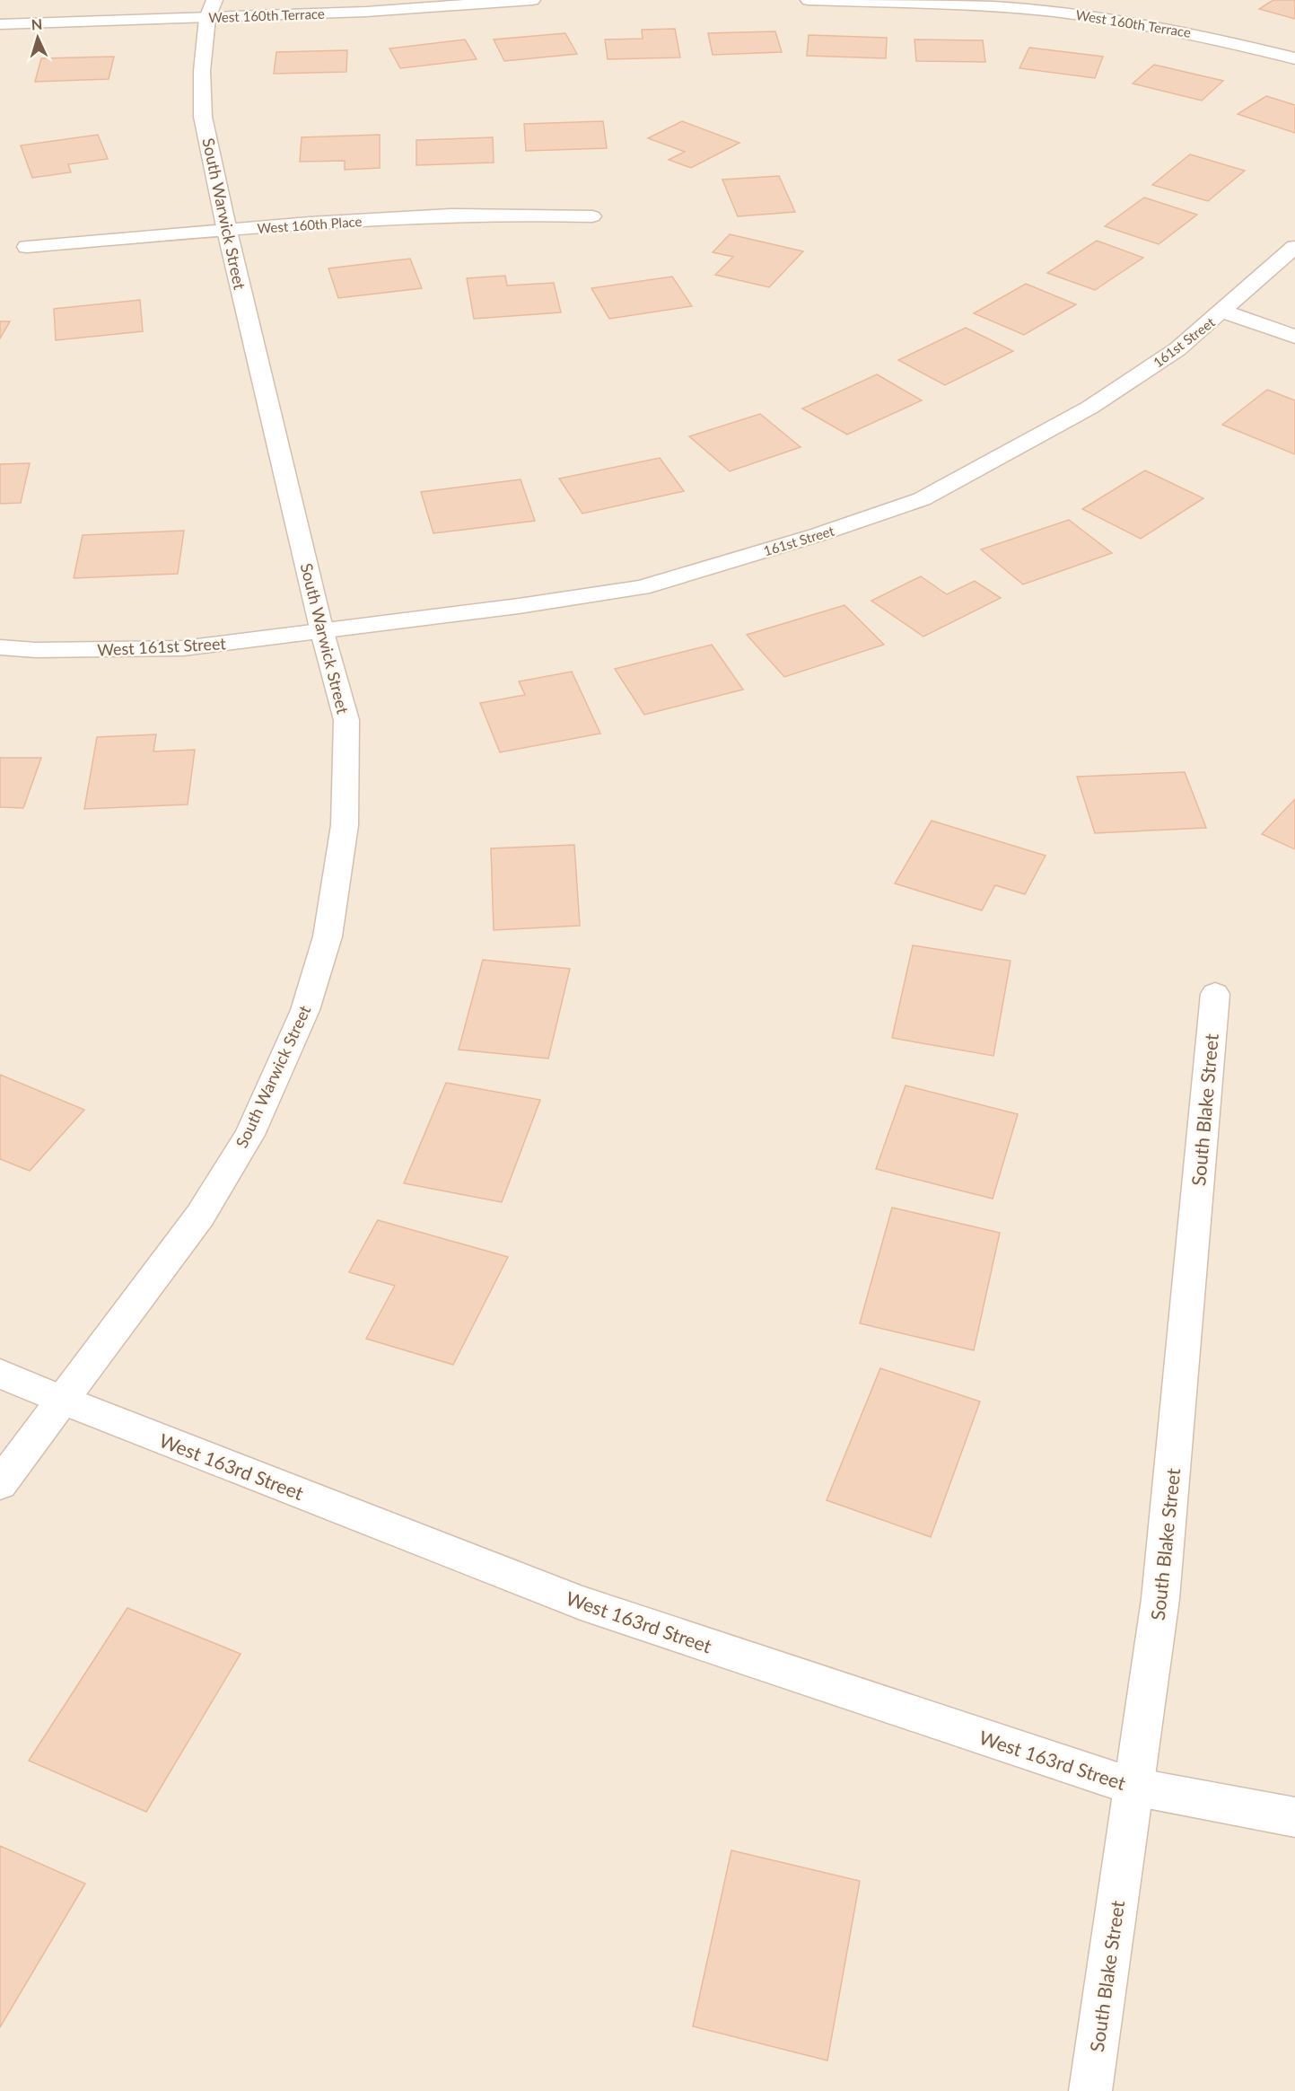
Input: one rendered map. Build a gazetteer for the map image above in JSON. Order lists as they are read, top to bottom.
{
  "streets": {
    "street": [
      "West 160th Terrace",
      "South Warwick Street",
      "West 160th Place",
      "161st Street",
      "West 161st Street",
      "South Blake Street",
      "West 163rd Street"
    ]
  },
  "crossings": [
    ["West 160th Terrace", "South Warwick Street"],
    ["South Warwick Street", "West 160th Place"],
    ["South Warwick Street", "161st Street"],
    ["South Warwick Street", "West 161st Street"],
    ["South Warwick Street", "West 163rd Street"],
    ["161st Street", "West 161st Street"],
    ["South Blake Street", "West 163rd Street"]
  ],
  "north": "top"
}
